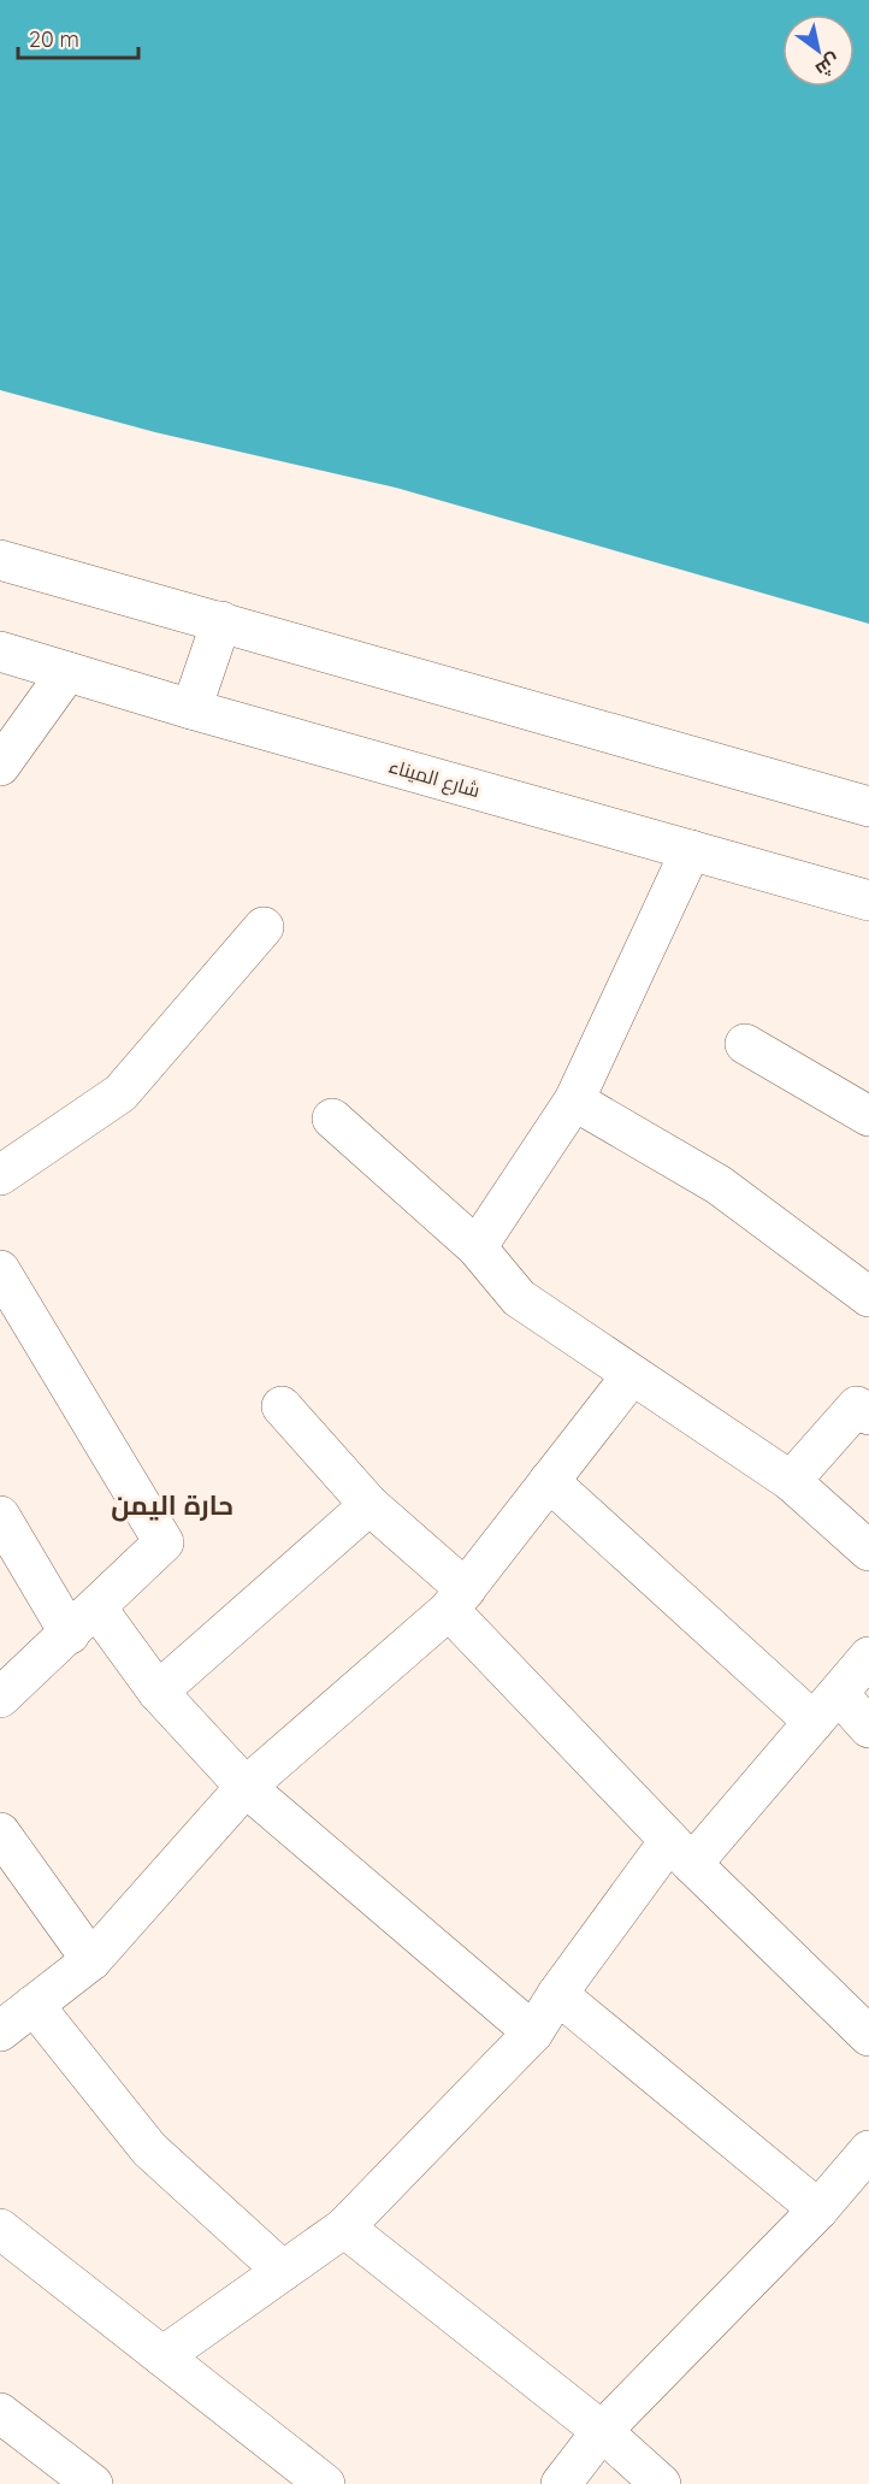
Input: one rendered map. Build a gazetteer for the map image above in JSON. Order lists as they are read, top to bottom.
{
  "streets": {
    "street": ["شارع الميناء"]
  },
  "districts": ["حارة اليمن"],
  "scale_bar": "20 m",
  "north": "bottom right"
}
